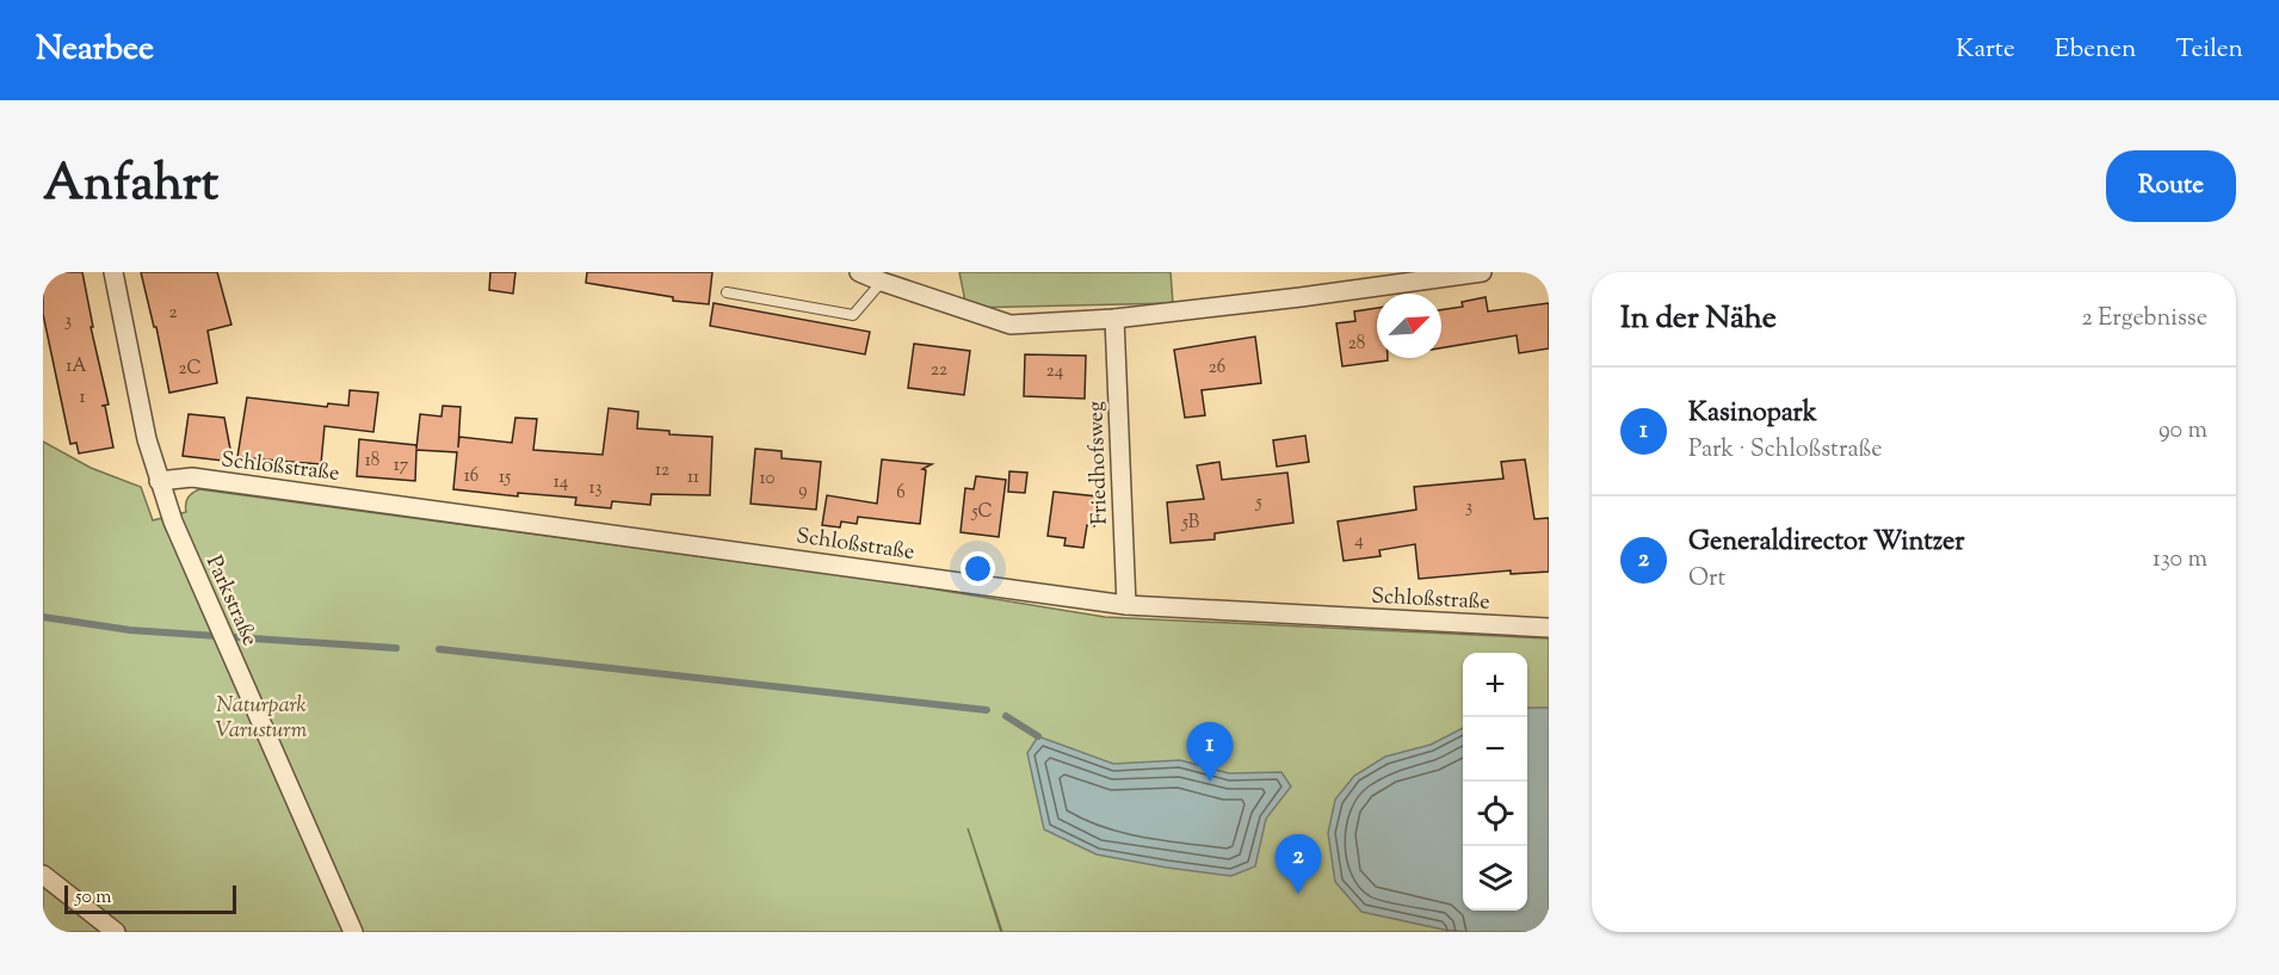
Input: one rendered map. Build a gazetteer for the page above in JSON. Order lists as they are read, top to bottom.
{
  "streets": {
    "street": ["Friedhofsweg", "Schloßstraße", "Parkstraße"]
  },
  "crossings": [
    ["Friedhofsweg", "Schloßstraße"],
    ["Schloßstraße", "Parkstraße"]
  ],
  "parks": ["Naturpark Varusturm"],
  "house_numbers": [
    "2",
    "3",
    "28",
    "1A",
    "26",
    "2C",
    "22",
    "24",
    "1",
    "18",
    "17",
    "12",
    "16",
    "15",
    "11",
    "10",
    "14",
    "13",
    "9",
    "6",
    "5",
    "3",
    "5C",
    "5B",
    "4"
  ],
  "scale_bar": "50 m",
  "north": "top right",
  "page": {
    "header": "Nearbee",
    "nav": ["Karte", "Ebenen", "Teilen"],
    "title": "Anfahrt",
    "buttons": "Route",
    "heading": ["In der Nähe", "2 Ergebnisse"],
    "list": [
      {
        "mark": "1",
        "name": "Kasinopark",
        "note": "Park · Schloßstraße",
        "value": "90 m"
      },
      {
        "mark": "2",
        "name": "Generaldirector Wintzer",
        "note": "Ort",
        "value": "130 m"
      }
    ],
    "map_buttons": ["+", "−"],
    "pins": ["1", "2"],
    "scale": "50 m"
  }
}
